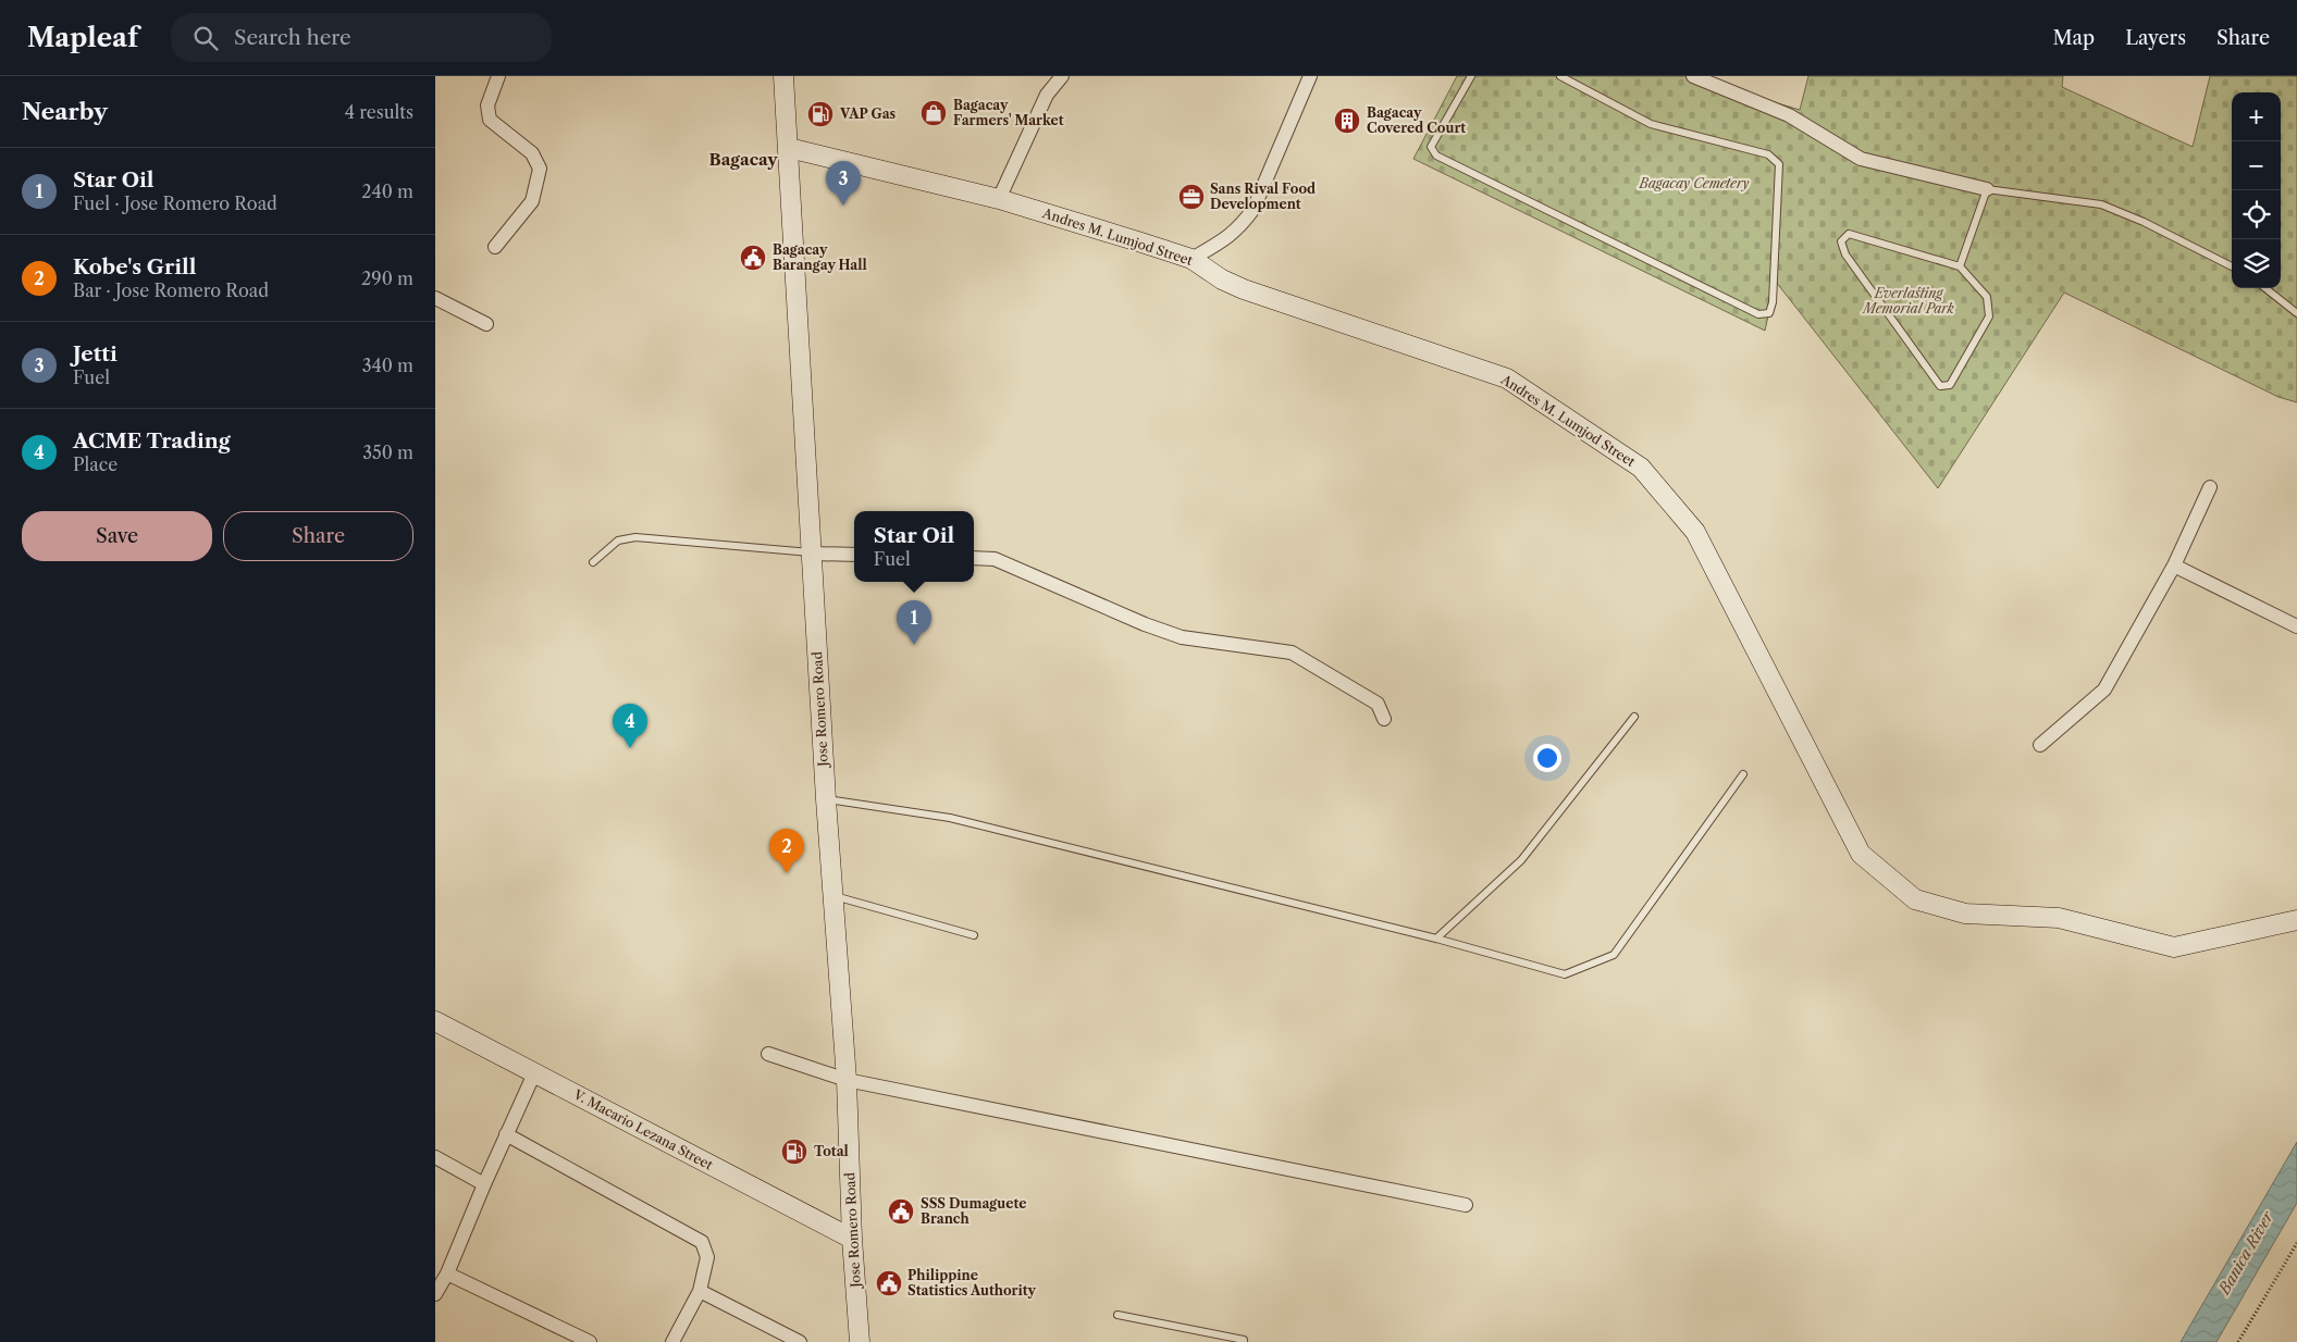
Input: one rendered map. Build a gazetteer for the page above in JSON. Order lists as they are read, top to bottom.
{
  "streets": {
    "main road": ["Andres M. Lumjod Street", "Jose Romero Road", "V. Macario Lezana Street"]
  },
  "crossings": [
    ["Andres M. Lumjod Street", "Jose Romero Road"],
    ["Jose Romero Road", "V. Macario Lezana Street"]
  ],
  "districts": ["Bagacay"],
  "water": ["Banica River"],
  "parks": ["Bagacay Cemetery", "Everlasting Memorial Park"],
  "places": {
    "shop": ["Bagacay Farmers' Market"],
    "fuel station": ["VAP Gas", "Total"],
    "building": ["Bagacay Covered Court"],
    "office": ["Sans Rival Food Development"],
    "public building": ["Bagacay Barangay Hall", "SSS Dumaguete Branch", "Philippine Statistics Authority"]
  },
  "page": {
    "header": "Mapleaf",
    "search": "Search here",
    "nav": ["Map", "Layers", "Share"],
    "heading": ["Nearby", "4 results"],
    "map_buttons": ["+", "−"],
    "list": [
      {
        "mark": "1",
        "name": "Star Oil",
        "note": "Fuel · Jose Romero Road",
        "value": "240 m"
      },
      {
        "mark": "2",
        "name": "Kobe's Grill",
        "note": "Bar · Jose Romero Road",
        "value": "290 m"
      },
      {
        "mark": "3",
        "name": "Jetti",
        "note": "Fuel",
        "value": "340 m"
      },
      {
        "mark": "4",
        "name": "ACME Trading",
        "note": "Place",
        "value": "350 m"
      }
    ],
    "pins": [
      "3",
      "1",
      "4",
      "2"
    ],
    "buttons": ["Save", "Share"],
    "popup": ["Star Oil", "Fuel"]
  }
}
